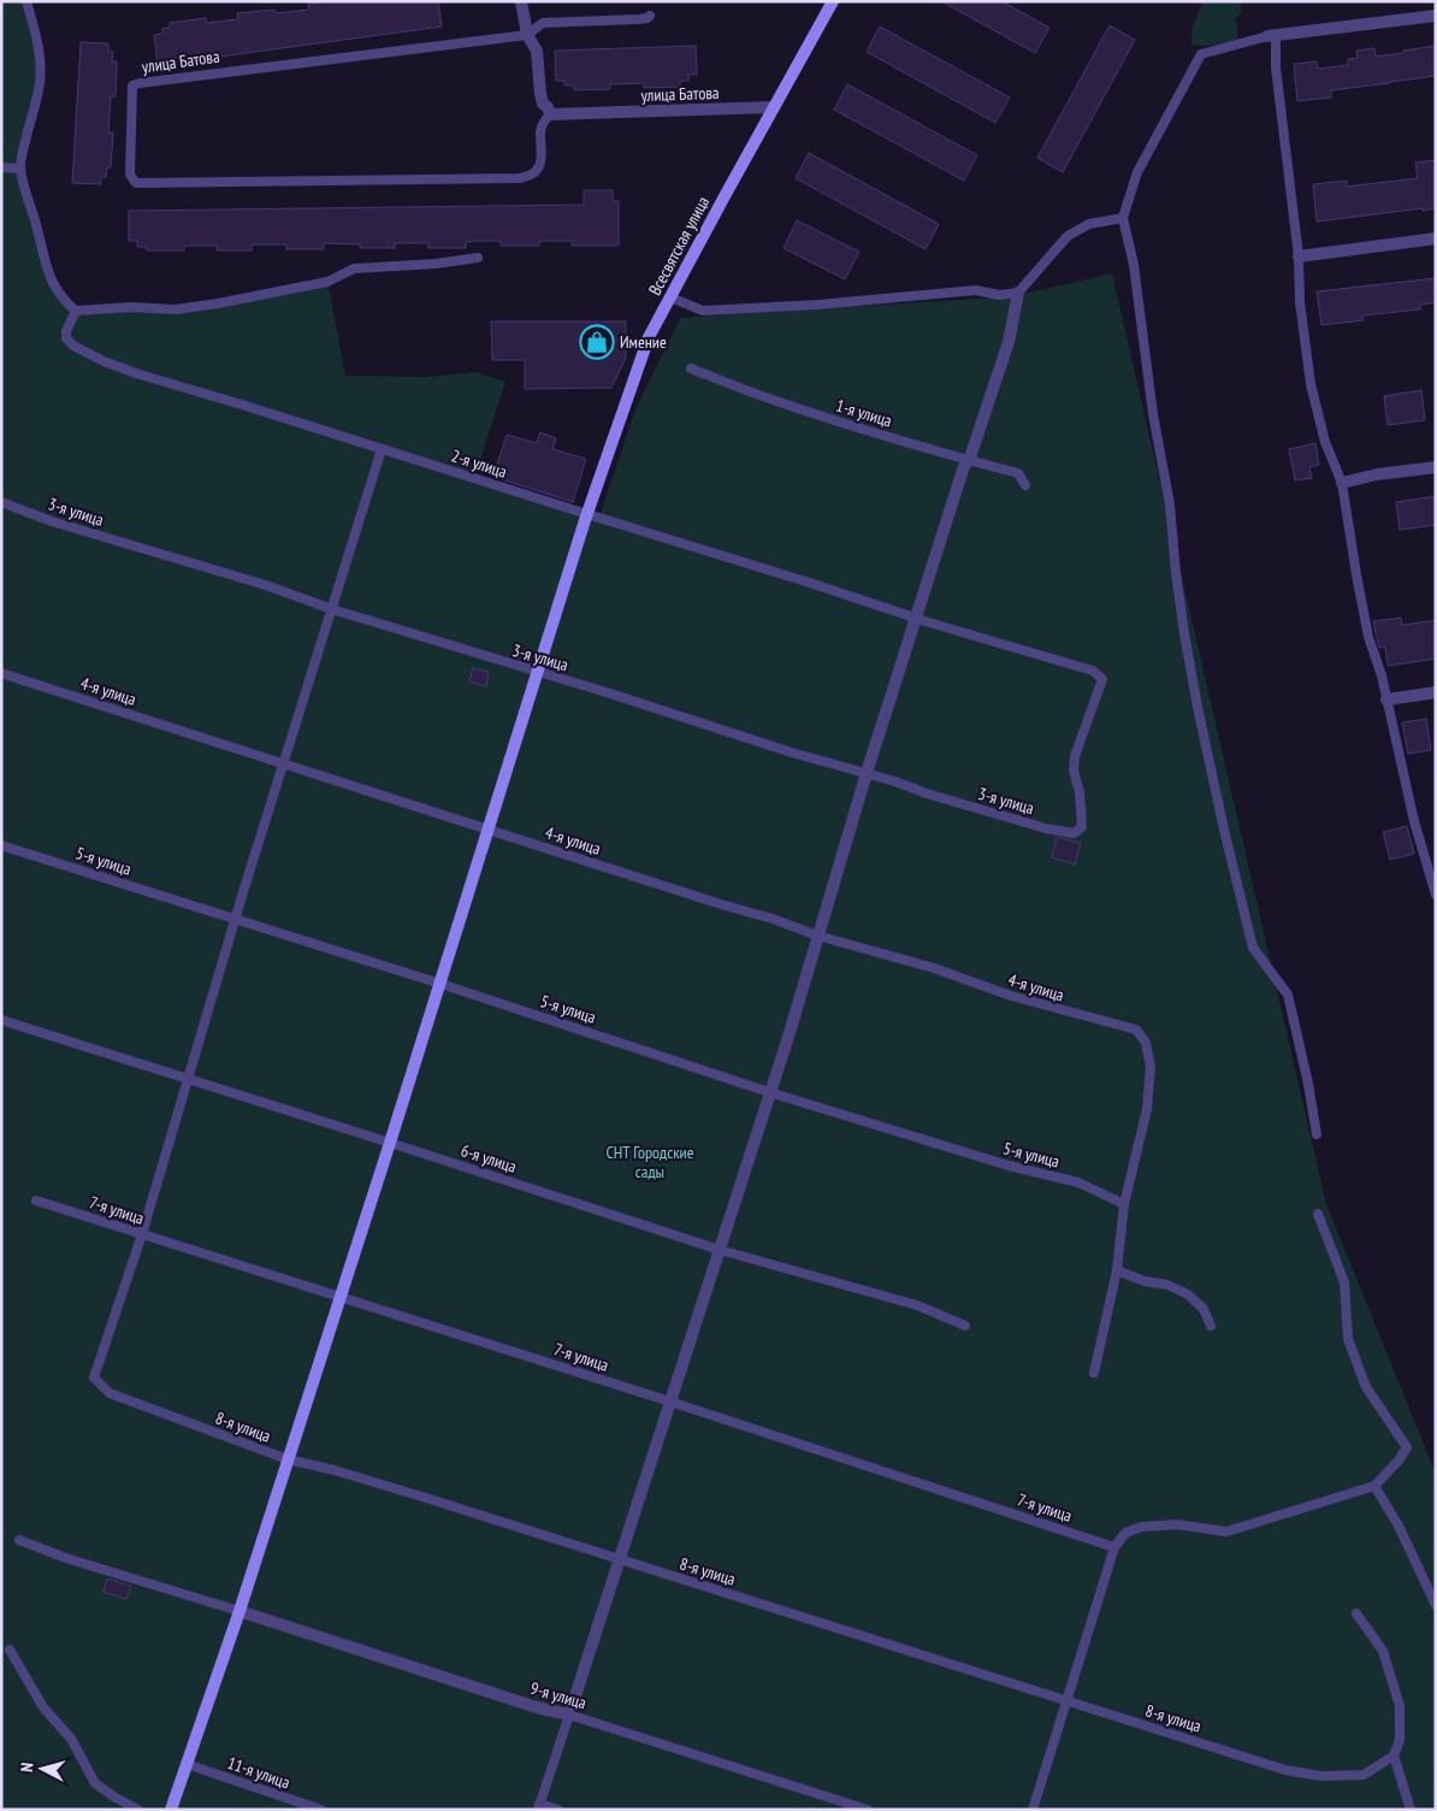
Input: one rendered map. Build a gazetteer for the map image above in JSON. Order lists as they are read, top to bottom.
{
  "streets": {
    "street": ["улица Батова", "Всесвятская улица", "9-я улица"],
    "lane": [
      "1-я улица",
      "2-я улица",
      "3-я улица",
      "4-я улица",
      "5-я улица",
      "6-я улица",
      "7-я улица",
      "8-я улица",
      "11-я улица"
    ]
  },
  "crossings": [
    ["улица Батова", "Всесвятская улица"],
    ["Всесвятская улица", "2-я улица"],
    ["Всесвятская улица", "3-я улица"],
    ["Всесвятская улица", "4-я улица"],
    ["Всесвятская улица", "5-я улица"],
    ["Всесвятская улица", "6-я улица"],
    ["Всесвятская улица", "7-я улица"],
    ["Всесвятская улица", "8-я улица"],
    ["Всесвятская улица", "9-я улица"],
    ["Всесвятская улица", "11-я улица"],
    ["2-я улица", "3-я улица"],
    ["4-я улица", "5-я улица"],
    ["7-я улица", "8-я улица"]
  ],
  "parks": ["СНТ Городские сады"],
  "places": {
    "shop": ["Имение"]
  },
  "north": "left"
}
